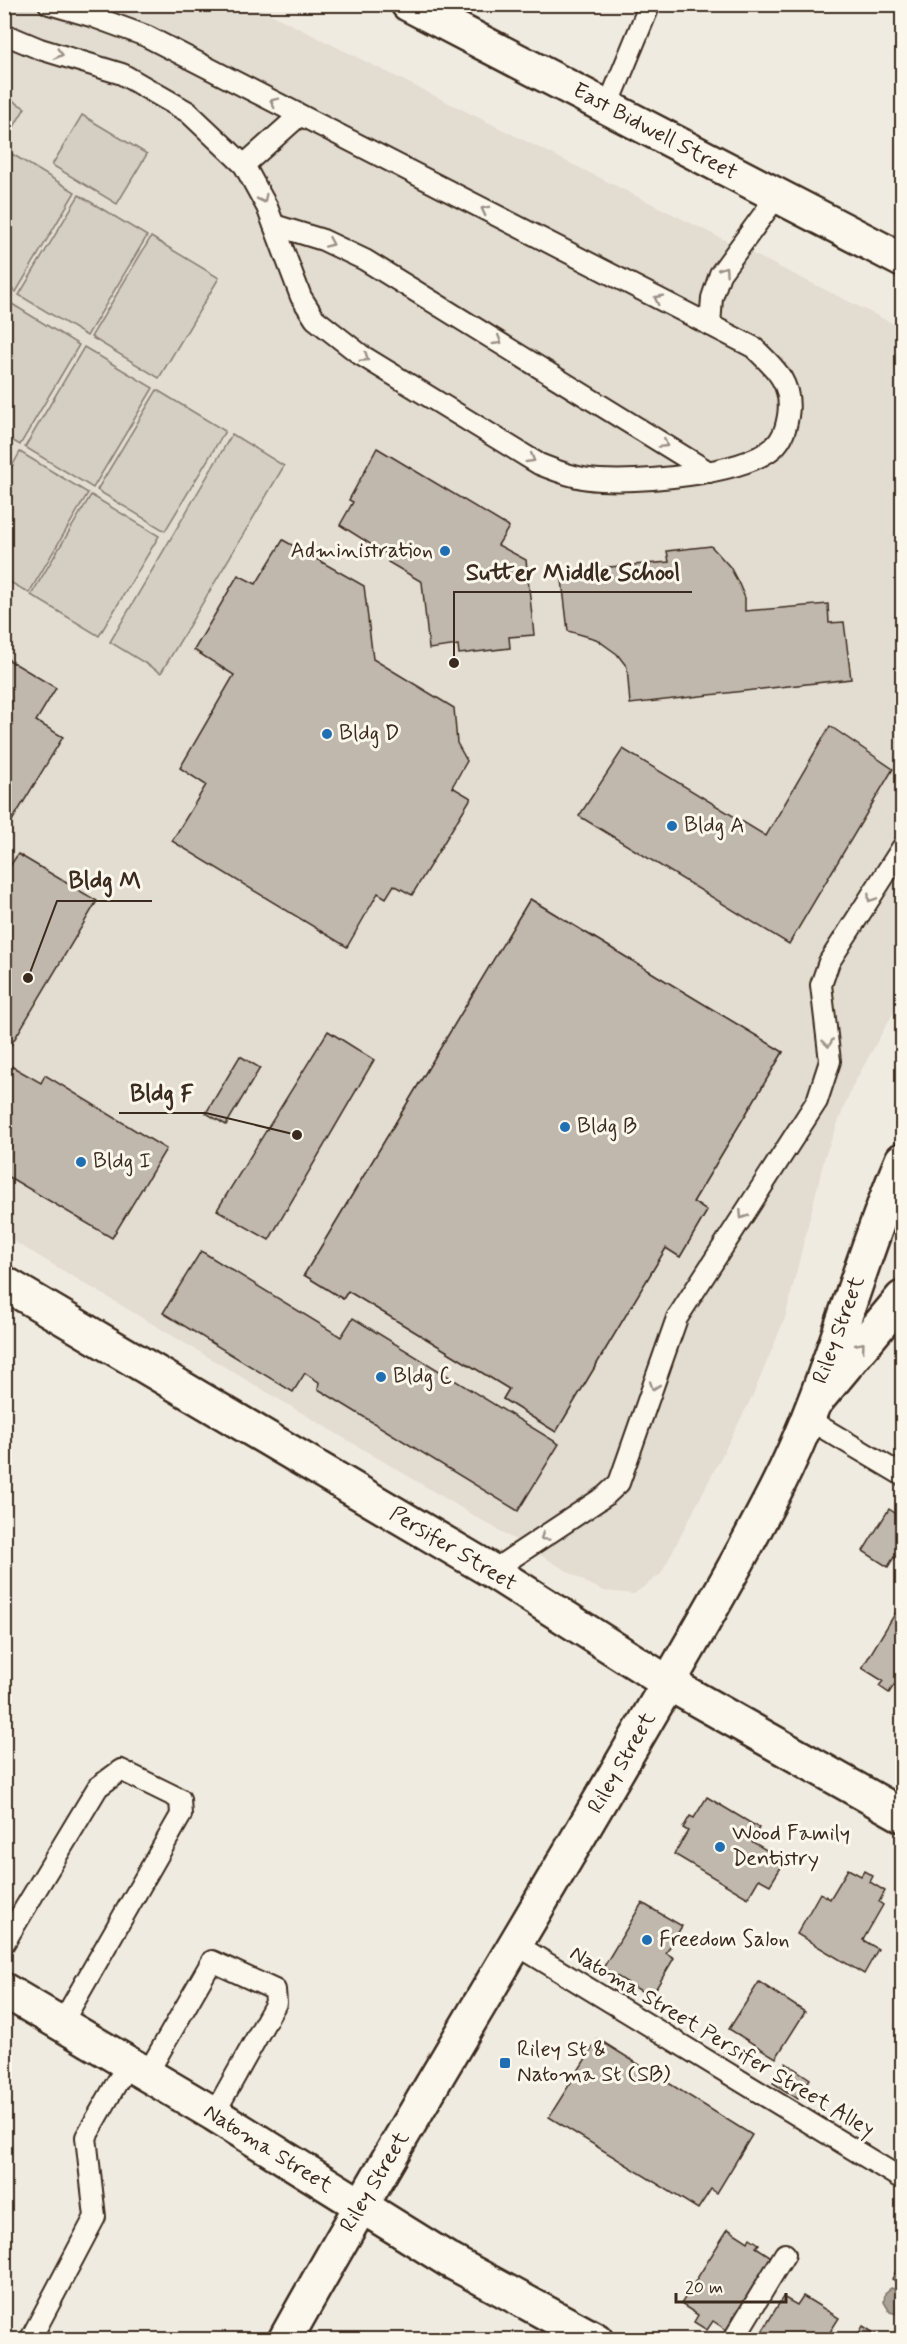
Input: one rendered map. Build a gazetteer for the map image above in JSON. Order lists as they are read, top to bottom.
{
  "streets": {
    "main road": [
      "East Bidwell Street",
      "Riley Street",
      "Persifer Street",
      "Natoma Street"
    ],
    "lane": ["Natoma Street Persifer Street Alley"]
  },
  "crossings": [
    ["Riley Street", "Persifer Street"],
    ["Riley Street", "Natoma Street Persifer Street Alley"],
    ["Riley Street", "Natoma Street"]
  ],
  "places": {
    "other": [
      "Administration",
      "Sutter Middle School",
      "Bldg D",
      "Bldg A",
      "Bldg M",
      "Bldg B",
      "Bldg F",
      "Bldg I",
      "Bldg C",
      "Wood Family Dentistry",
      "Freedom Salon"
    ],
    "transit": ["Riley St & Natoma St (SB)"]
  },
  "scale_bar": "20 m"
}
